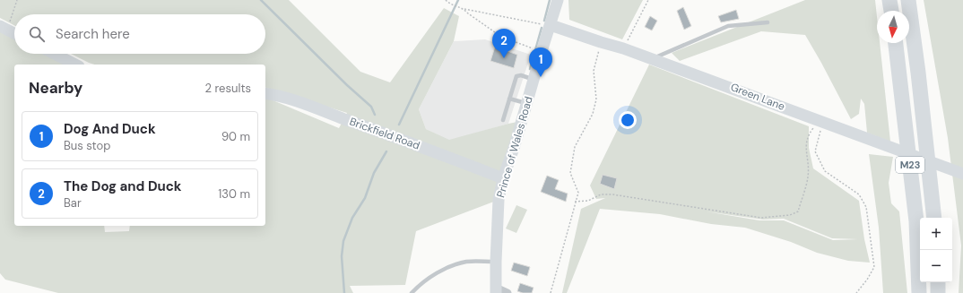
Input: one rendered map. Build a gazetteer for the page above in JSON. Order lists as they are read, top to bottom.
{
  "streets": {
    "highway": ["M23"],
    "street": ["Green Lane", "Brickfield Road", "Prince of Wales Road"]
  },
  "crossings": [
    ["Green Lane", "Prince of Wales Road"],
    ["Brickfield Road", "Prince of Wales Road"]
  ],
  "north": "bottom",
  "page": {
    "search": "Search here",
    "pins": ["2", "1"],
    "heading": ["Nearby", "2 results"],
    "list": [
      {
        "mark": "1",
        "name": "Dog And Duck",
        "note": "Bus stop",
        "value": "90 m"
      },
      {
        "mark": "2",
        "name": "The Dog and Duck",
        "note": "Bar",
        "value": "130 m"
      }
    ],
    "map_buttons": ["+", "−"]
  }
}
